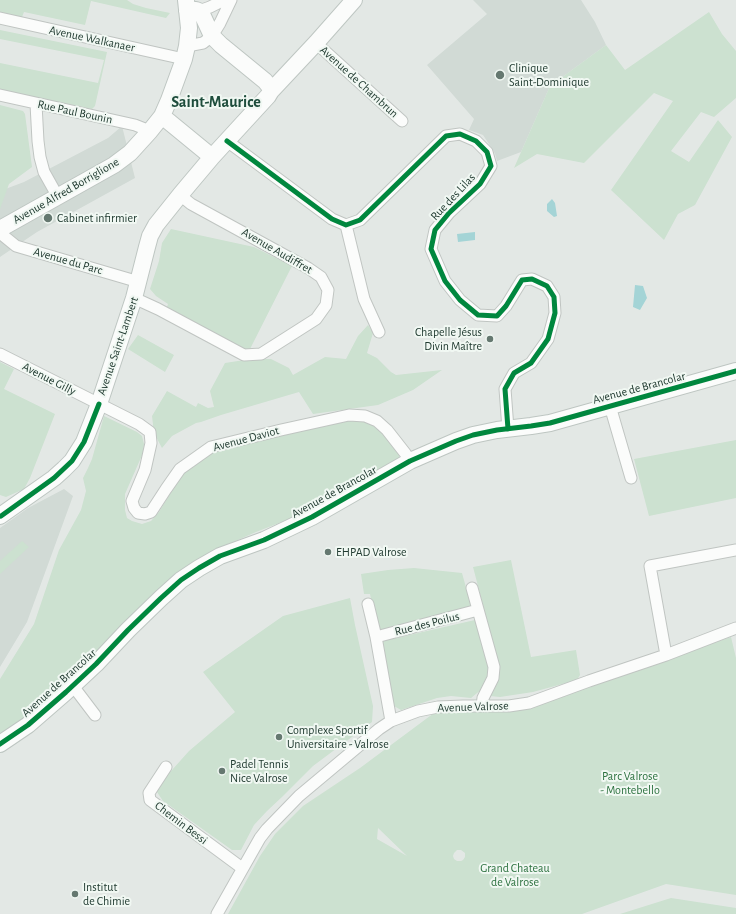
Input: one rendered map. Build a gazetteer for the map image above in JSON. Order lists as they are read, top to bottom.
{
  "streets": {
    "street": [
      "Avenue Walkanaer",
      "Avenue de Chambrun",
      "Rue Paul Bounin",
      "Avenue Alfred Borriglione",
      "Rue des Lilas",
      "Avenue Audiffret",
      "Avenue du Parc",
      "Avenue Saint-Lambert",
      "Avenue Gilly",
      "Avenue de Brancolar",
      "Avenue Daviot",
      "Rue des Poilus",
      "Avenue Valrose",
      "Chemin Bessi"
    ]
  },
  "crossings": [
    ["Avenue Walkanaer", "Avenue Alfred Borriglione"],
    ["Avenue de Chambrun", "Avenue Saint-Lambert"],
    ["Rue Paul Bounin", "Avenue Alfred Borriglione"],
    ["Rue des Lilas", "Avenue de Brancolar"],
    ["Avenue Audiffret", "Avenue Saint-Lambert"],
    ["Avenue du Parc", "Avenue Saint-Lambert"],
    ["Avenue Saint-Lambert", "Avenue Gilly"],
    ["Avenue Saint-Lambert", "Avenue Daviot"],
    ["Avenue Gilly", "Avenue Daviot"],
    ["Avenue de Brancolar", "Avenue Daviot"],
    ["Avenue Valrose", "Chemin Bessi"]
  ],
  "districts": ["Saint-Maurice"],
  "parks": ["Parc Valrose - Montebello", "Grand Chateau de Valrose"],
  "places": [
    "Clinique Saint-Dominique",
    "Cabinet infirmier",
    "Chapelle Jésus Divin Maître",
    "EHPAD Valrose",
    "Complexe Sportif Universitaire - Valrose",
    "Padel Tennis Nice Valrose",
    "Institut de Chimie"
  ]
}
